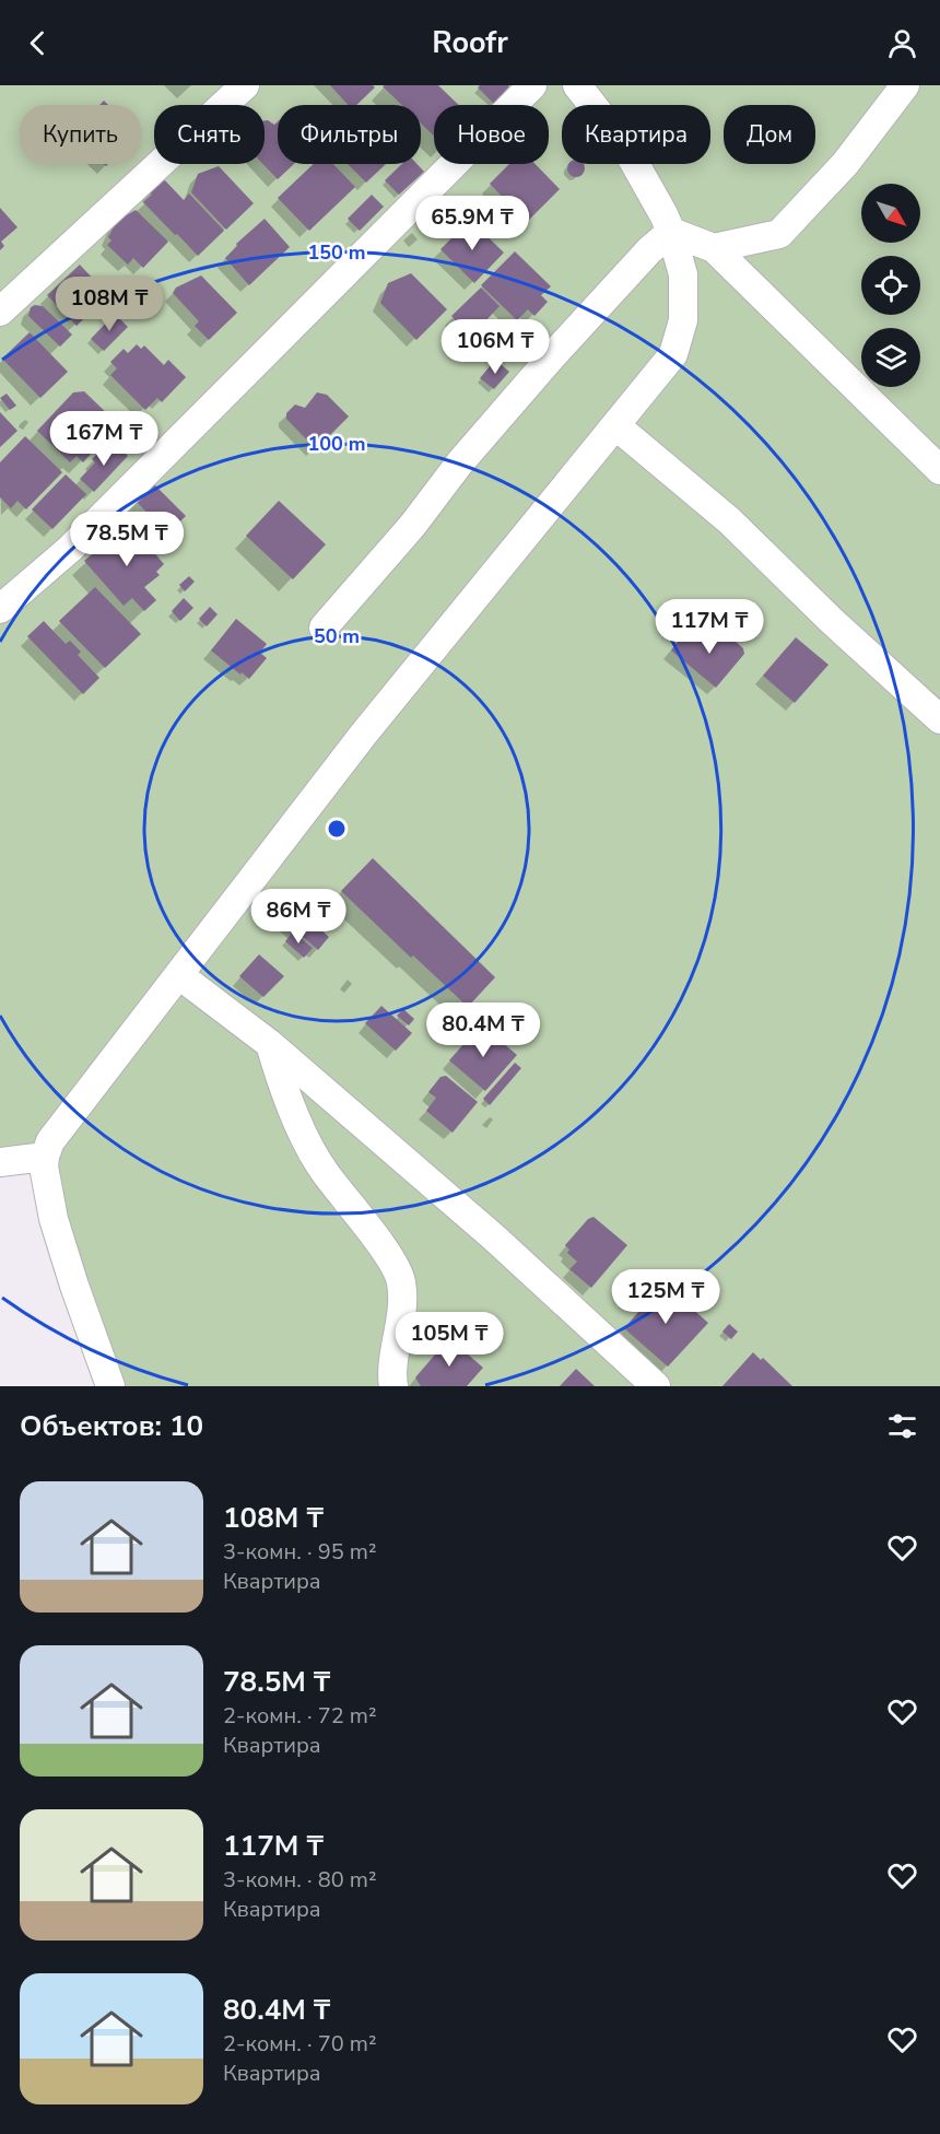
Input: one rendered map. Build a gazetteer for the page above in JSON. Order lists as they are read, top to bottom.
{
  "north": "bottom right",
  "page": {
    "header": "Roofr",
    "chip": [
      "Купить",
      "Снять",
      "Фильтры",
      "Новое",
      "Квартира",
      "Дом"
    ],
    "price": [
      "65.9M ₸",
      "108M ₸",
      "106M ₸",
      "167M ₸",
      "78.5M ₸",
      "117M ₸",
      "86M ₸",
      "80.4M ₸",
      "125M ₸",
      "105M ₸"
    ],
    "heading": "Объектов: 10",
    "list": [
      {
        "name": "108M ₸",
        "note": "3-комн. · 95 m² · Квартира"
      },
      {
        "name": "78.5M ₸",
        "note": "2-комн. · 72 m² · Квартира"
      },
      {
        "name": "117M ₸",
        "note": "3-комн. · 80 m² · Квартира"
      },
      {
        "name": "80.4M ₸",
        "note": "2-комн. · 70 m² · Квартира"
      }
    ]
  },
  "rings": ["150 m", "100 m", "50 m"]
}
